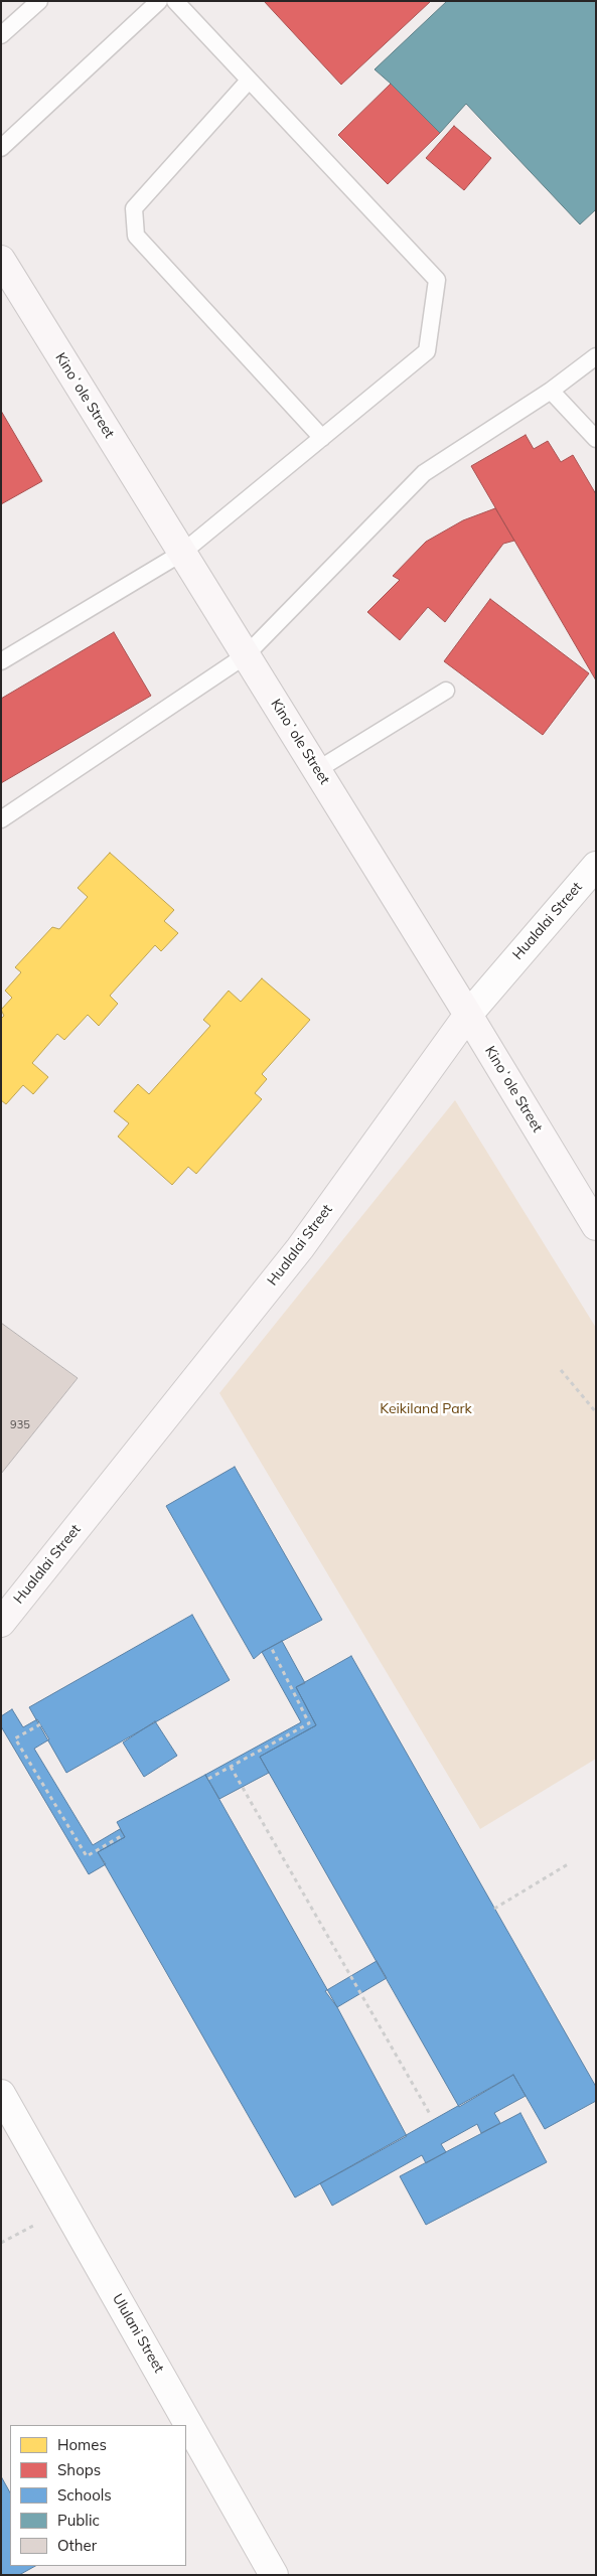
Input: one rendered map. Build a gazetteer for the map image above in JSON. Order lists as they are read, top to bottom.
{
  "streets": {
    "street": ["Kinoʻole Street", "Hualalai Street", "Ululani Street"]
  },
  "crossings": [
    ["Kinoʻole Street", "Hualalai Street"]
  ],
  "parks": ["Keikiland Park"],
  "house_numbers": ["935"],
  "legend": [
    "Homes",
    "Shops",
    "Schools",
    "Public",
    "Other"
  ]
}
